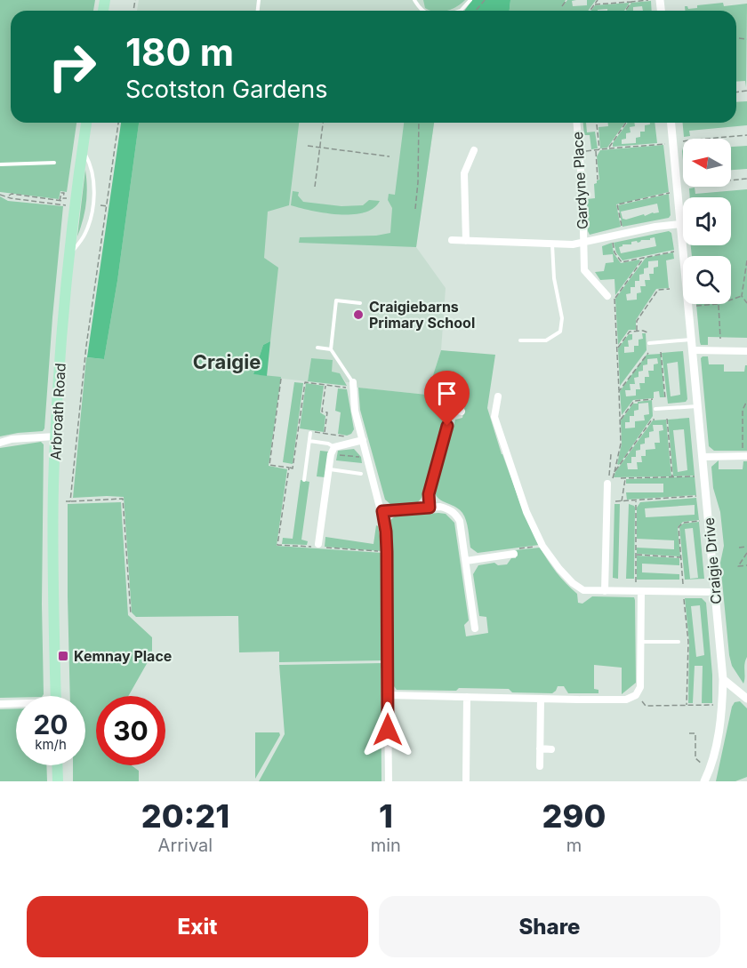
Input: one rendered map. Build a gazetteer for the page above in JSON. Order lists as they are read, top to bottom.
{
  "streets": {
    "main road": ["Arbroath Road"],
    "street": ["Gardyne Place", "Craigie Drive"]
  },
  "districts": ["Craigie"],
  "places": {
    "other": ["Craigiebarns Primary School"],
    "transit": ["Kemnay Place"]
  },
  "north": "left",
  "page": {
    "turn": ["180 m", "Scotston Gardens"],
    "speed": "20 km/h",
    "limit": "30",
    "eta": [
      "20:21",
      "Arrival",
      "1",
      "min",
      "290",
      "m"
    ],
    "buttons": ["Exit", "Share"]
  }
}
